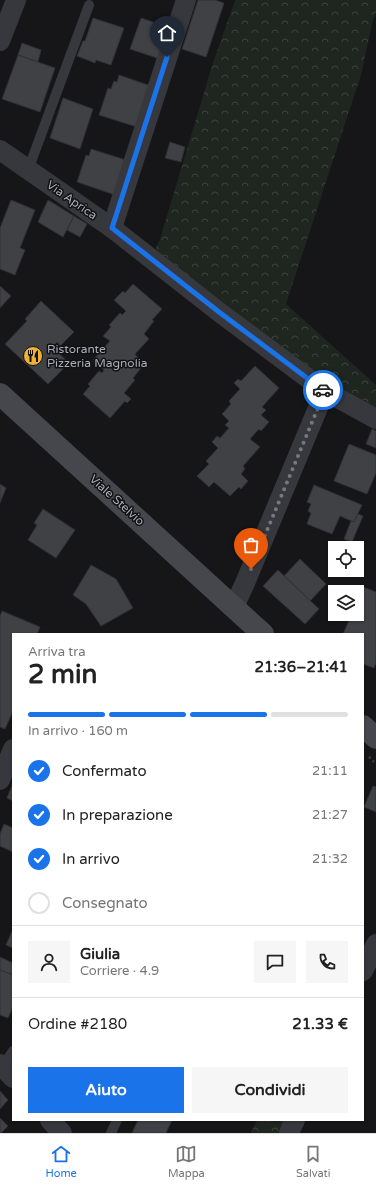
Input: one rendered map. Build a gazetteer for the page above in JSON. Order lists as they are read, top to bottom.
{
  "streets": {
    "street": ["Via Aprica", "Viale Stelvio"]
  },
  "places": {
    "restaurant": ["Ristorante Pizzeria Magnolia"]
  },
  "page": {
    "heading": ["2 min", "Arriva tra", "21:36–21:41"],
    "panel": [
      "Giulia",
      "Corriere · 4.9",
      "Ordine #2180",
      "21.33 €"
    ],
    "bar": "In arrivo · 160 m",
    "list": [
      ["Confermato", "21:11"],
      ["In preparazione", "21:27"],
      ["In arrivo", "21:32"],
      "Consegnato"
    ],
    "buttons": ["Aiuto", "Condividi"],
    "tabs": ["Home", "Mappa", "Salvati"]
  }
}
